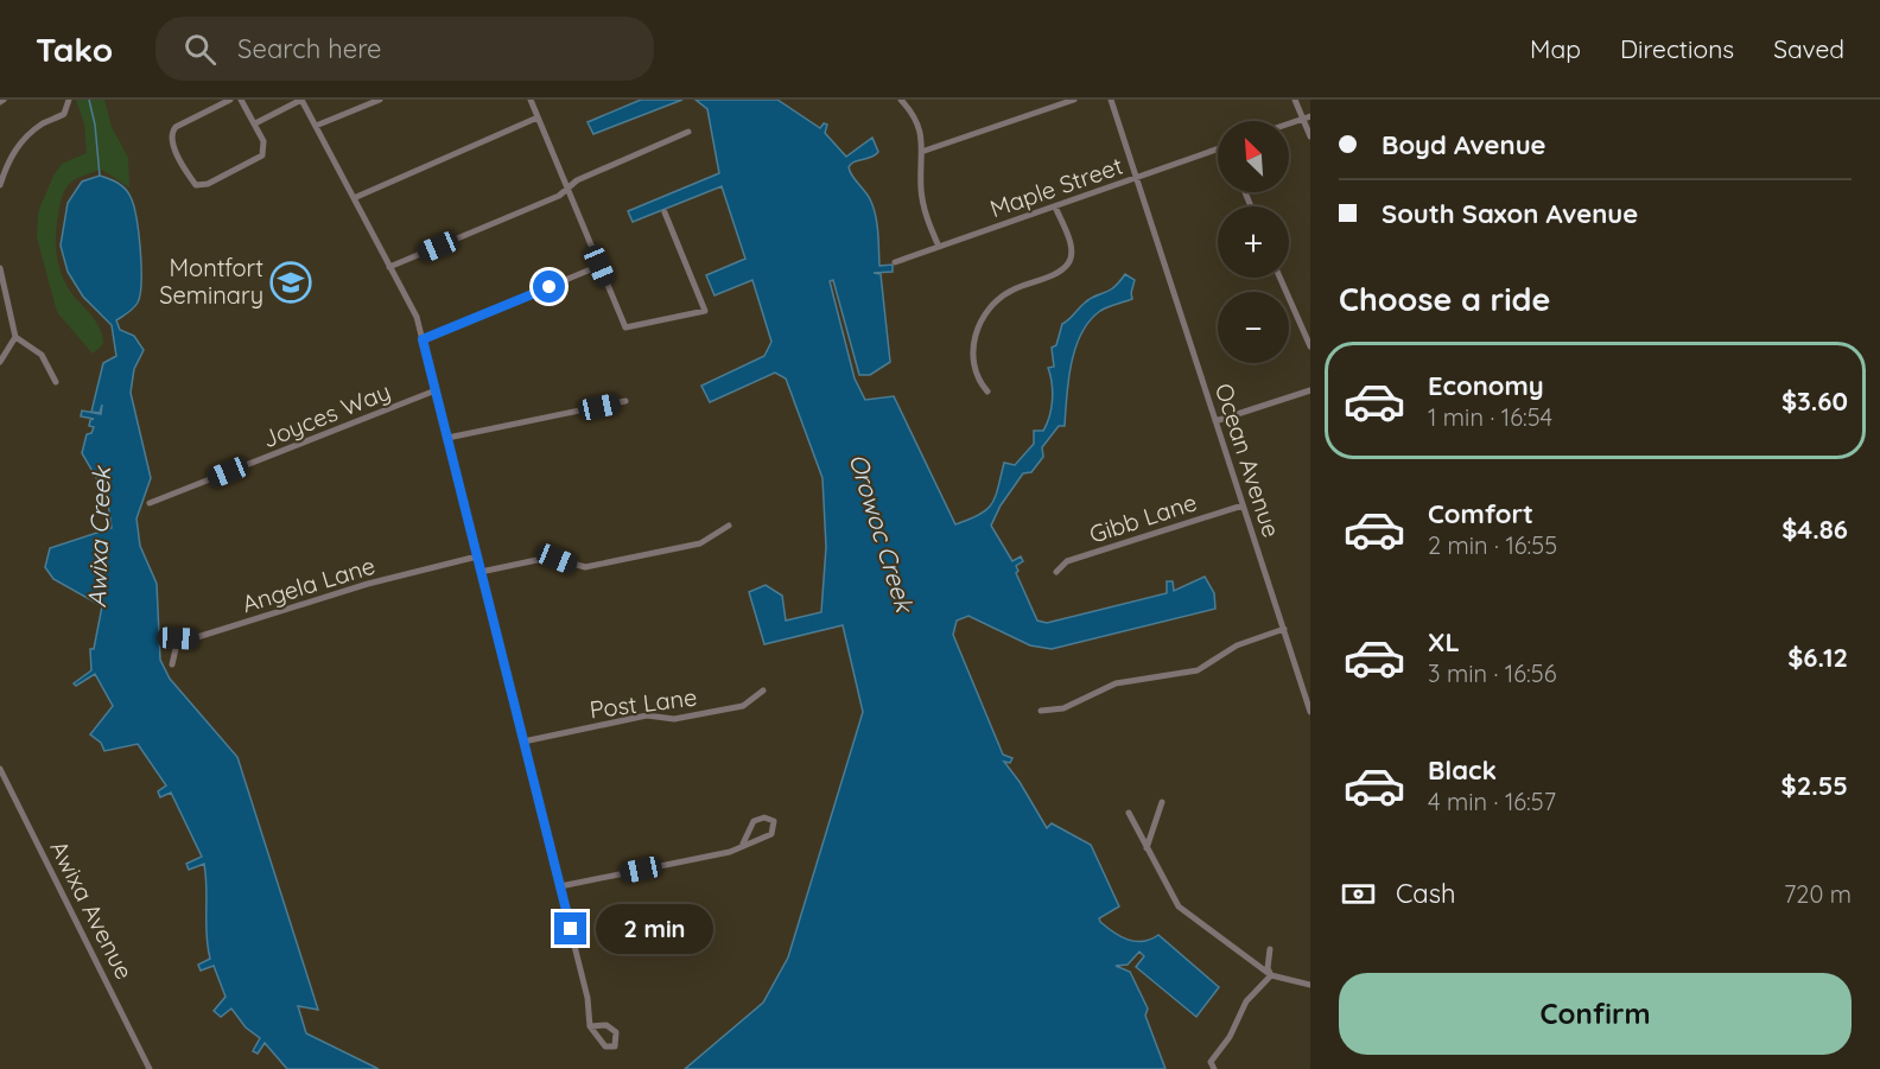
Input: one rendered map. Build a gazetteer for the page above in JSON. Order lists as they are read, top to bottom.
{
  "streets": {
    "street": [
      "Maple Street",
      "Joyces Way",
      "Ocean Avenue",
      "Gibb Lane",
      "Angela Lane",
      "Post Lane",
      "Awixa Avenue"
    ]
  },
  "crossings": [
    ["Maple Street", "Ocean Avenue"],
    ["Ocean Avenue", "Gibb Lane"]
  ],
  "water": ["Orowoc Creek", "Awixa Creek"],
  "places": {
    "school or university": ["Montfort Seminary"]
  },
  "north": "top left",
  "page": {
    "header": "Tako",
    "search": "Search here",
    "nav": ["Map", "Directions", "Saved"],
    "banner": ["Boyd Avenue", "South Saxon Avenue"],
    "map_buttons": ["+", "−"],
    "heading": "Choose a ride",
    "list": [
      {
        "name": "Economy",
        "note": "1 min · 16:54",
        "value": "$3.60"
      },
      {
        "name": "Comfort",
        "note": "2 min · 16:55",
        "value": "$4.86"
      },
      {
        "name": "XL",
        "note": "3 min · 16:56",
        "value": "$6.12"
      },
      {
        "name": "Black",
        "note": "4 min · 16:57",
        "value": "$2.55"
      }
    ],
    "pay": ["Cash", "720 m"],
    "bubble": "2 min",
    "buttons": "Confirm"
  }
}
